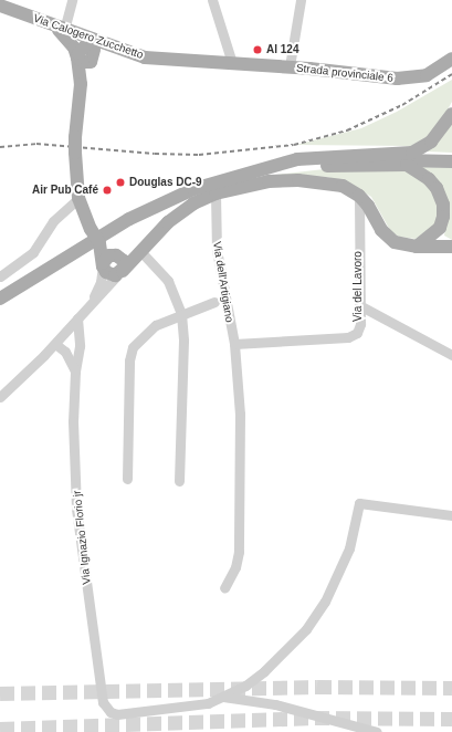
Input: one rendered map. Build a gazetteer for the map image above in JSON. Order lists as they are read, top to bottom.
{
  "streets": {
    "main road": ["Via Calogero Zucchetto", "Strada provinciale 6"],
    "street": ["Via dell'Artigiano", "Via del Lavoro", "Via Ignazio Florio jr"]
  },
  "crossings": [
    ["Via Calogero Zucchetto", "Strada provinciale 6"],
    ["Via dell'Artigiano", "Via del Lavoro"]
  ],
  "places": ["Al 124", "Douglas DC-9", "Air Pub Café"]
}
